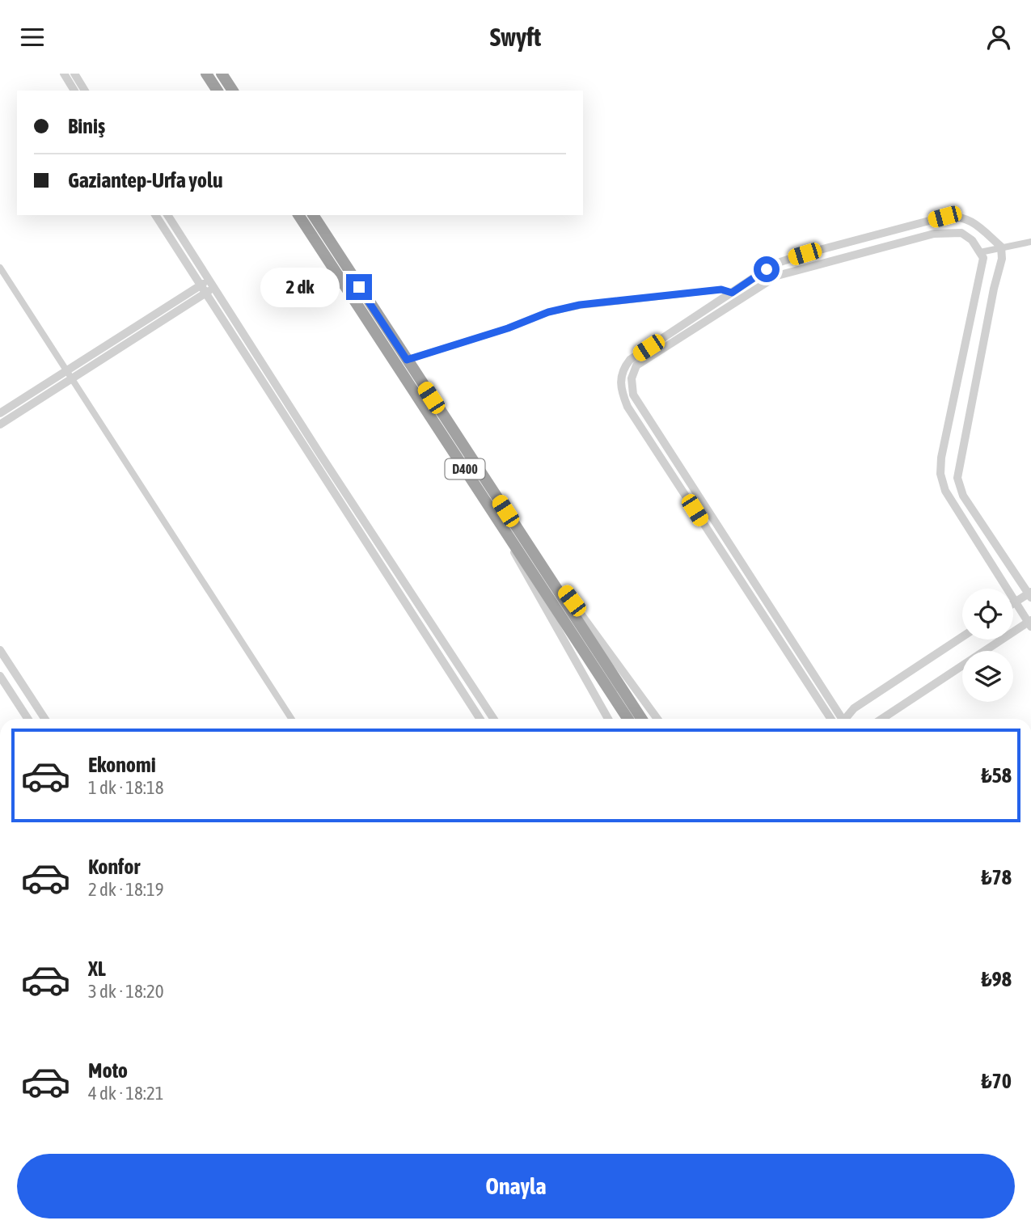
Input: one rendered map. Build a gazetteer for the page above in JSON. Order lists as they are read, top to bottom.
{
  "streets": {
    "highway": ["D400"]
  },
  "page": {
    "header": "Swyft",
    "banner": ["Biniş", "Gaziantep-Urfa yolu"],
    "bubble": "2 dk",
    "list": [
      {
        "name": "Ekonomi",
        "note": "1 dk · 18:18",
        "value": "₺58"
      },
      {
        "name": "Konfor",
        "note": "2 dk · 18:19",
        "value": "₺78"
      },
      {
        "name": "XL",
        "note": "3 dk · 18:20",
        "value": "₺98"
      },
      {
        "name": "Moto",
        "note": "4 dk · 18:21",
        "value": "₺70"
      }
    ],
    "buttons": "Onayla"
  }
}
